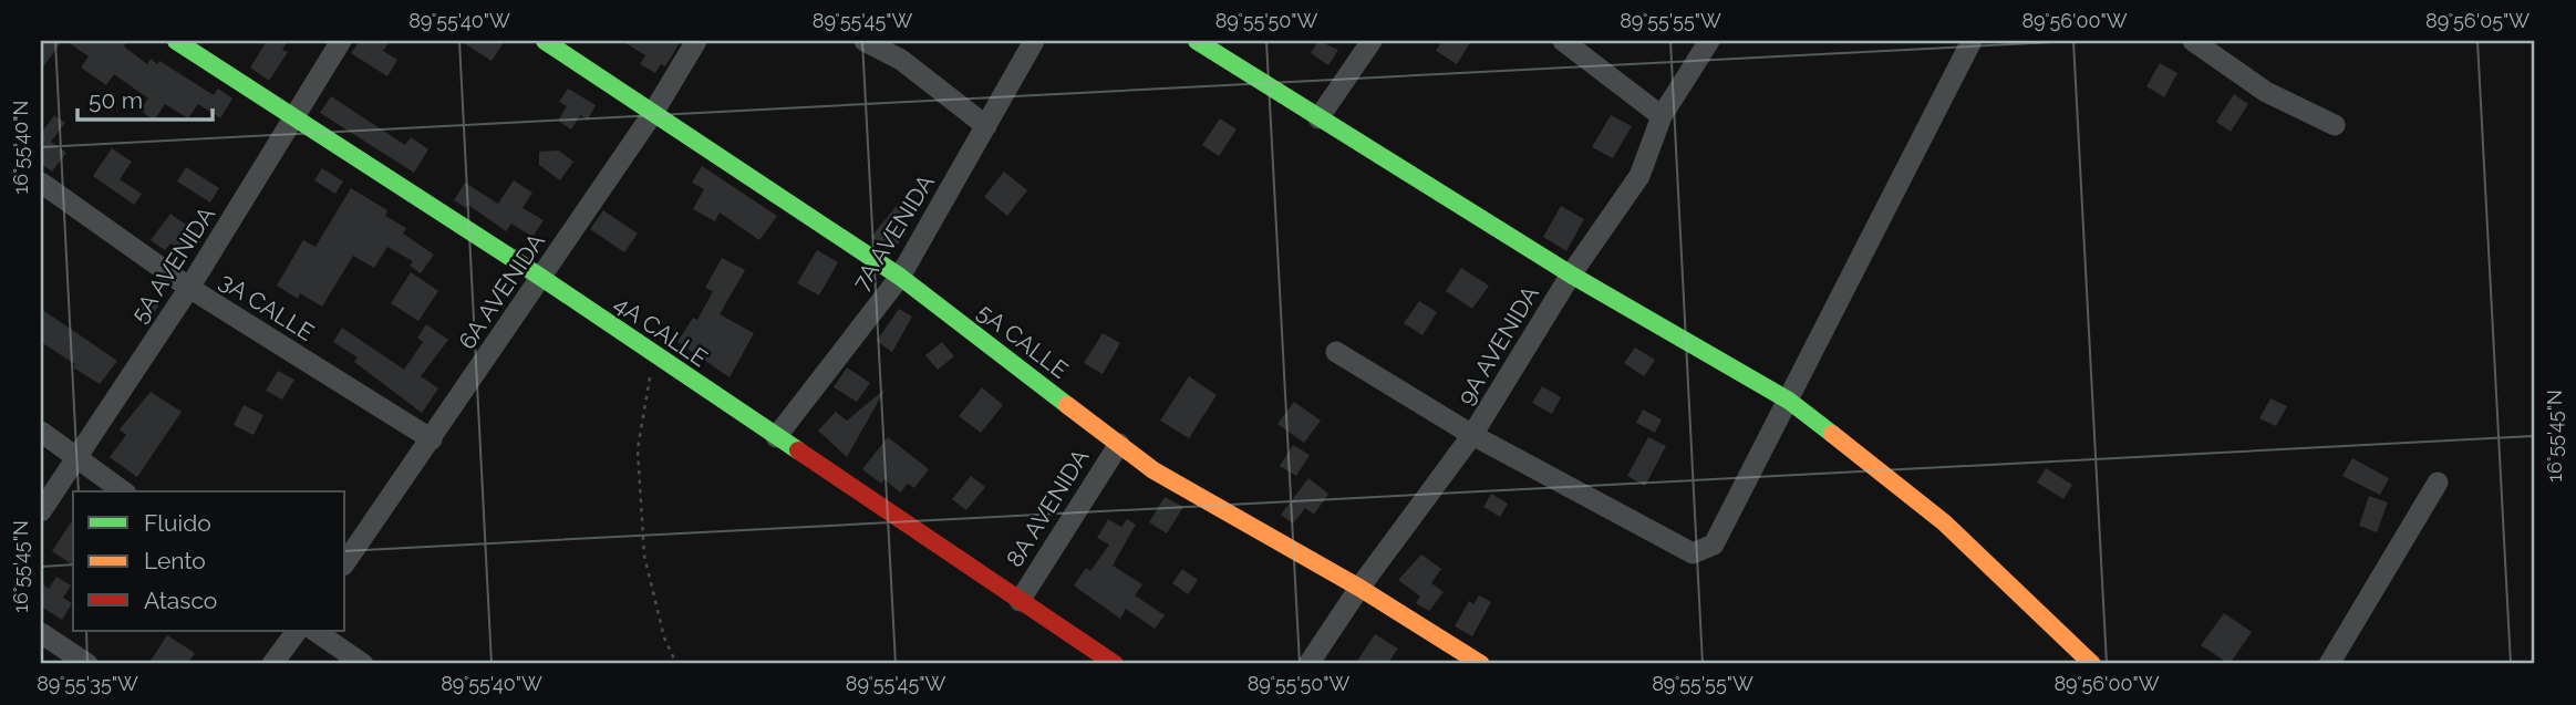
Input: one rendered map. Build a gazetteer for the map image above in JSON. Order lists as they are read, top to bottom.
{
  "streets": {
    "street": [
      "7A AVENIDA",
      "5A AVENIDA",
      "6A AVENIDA",
      "3A CALLE",
      "4A CALLE",
      "5A CALLE",
      "9A AVENIDA",
      "8A AVENIDA"
    ]
  },
  "crossings": [
    ["7A AVENIDA", "4A CALLE"],
    ["7A AVENIDA", "5A CALLE"],
    ["5A AVENIDA", "3A CALLE"],
    ["5A AVENIDA", "4A CALLE"],
    ["6A AVENIDA", "3A CALLE"],
    ["6A AVENIDA", "4A CALLE"],
    ["6A AVENIDA", "5A CALLE"],
    ["4A CALLE", "8A AVENIDA"],
    ["5A CALLE", "9A AVENIDA"],
    ["5A CALLE", "8A AVENIDA"]
  ],
  "legend": ["Fluido", "Lento", "Atasco"],
  "scale_bar": "50 m",
  "coordinates": [
    "89°55'40\"W",
    "89°55'45\"W",
    "89°55'50\"W",
    "89°55'55\"W",
    "89°56'00\"W",
    "89°56'05\"W",
    "16°55'40\"N",
    "16°55'45\"N",
    "89°55'35\"W"
  ]
}
